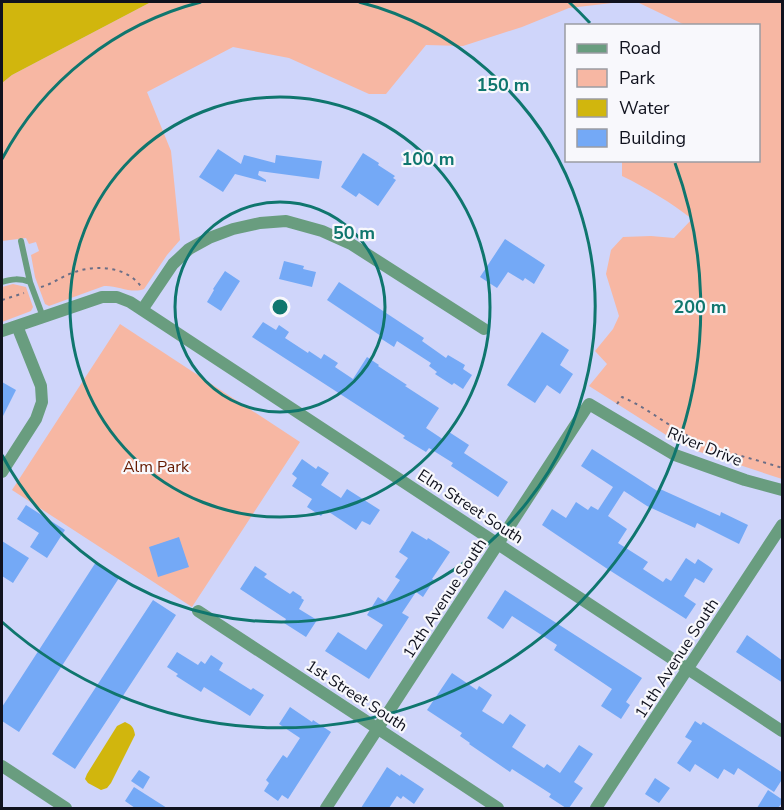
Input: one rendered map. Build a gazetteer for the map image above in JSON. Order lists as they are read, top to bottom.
{
  "streets": {
    "street": [
      "River Drive",
      "Elm Street South",
      "12th Avenue South",
      "11th Avenue South",
      "1st Street South"
    ]
  },
  "crossings": [
    ["River Drive", "12th Avenue South"],
    ["Elm Street South", "12th Avenue South"],
    ["Elm Street South", "11th Avenue South"],
    ["12th Avenue South", "1st Street South"]
  ],
  "parks": ["Alm Park"],
  "legend": [
    "Road",
    "Park",
    "Water",
    "Building"
  ],
  "rings": [
    "150 m",
    "100 m",
    "50 m",
    "200 m"
  ]
}
